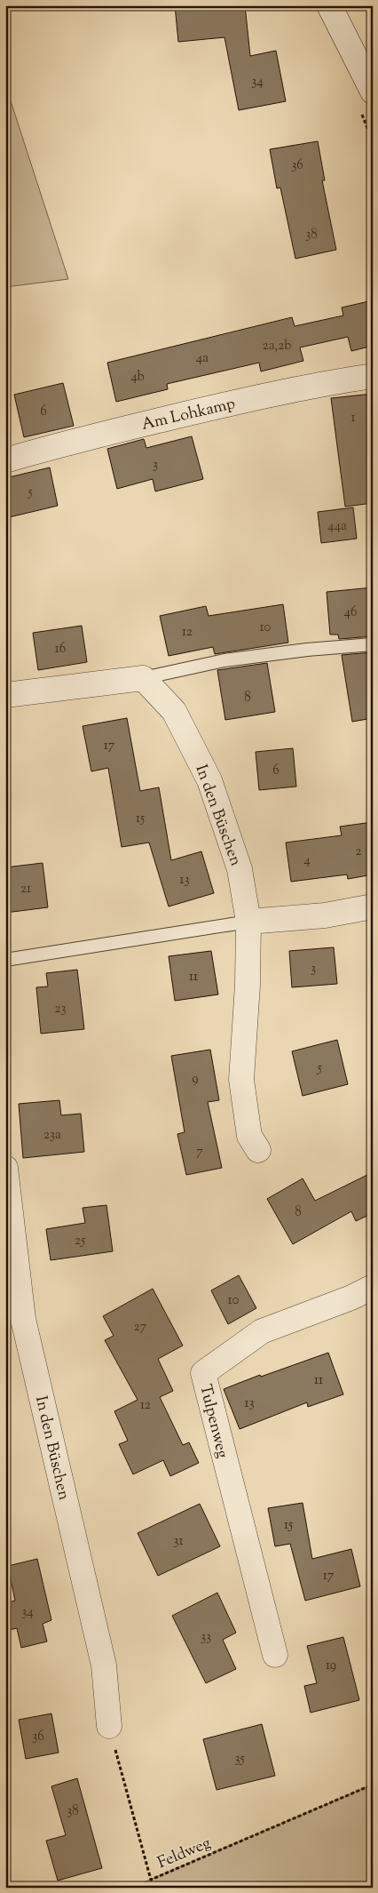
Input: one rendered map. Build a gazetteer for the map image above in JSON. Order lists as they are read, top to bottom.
{
  "streets": {
    "street": ["Am Lohkamp", "In den Büschen", "Tulpenweg"],
    "path": ["Feldweg"]
  },
  "crossings": [
    ["In den Büschen", "Feldweg"]
  ],
  "house_numbers": [
    "34",
    "36",
    "38",
    "2a,2b",
    "4a",
    "4b",
    "6",
    "1",
    "3",
    "5",
    "44a",
    "46",
    "10",
    "12",
    "16",
    "8",
    "17",
    "6",
    "15",
    "2",
    "4",
    "13",
    "21",
    "3",
    "11",
    "23",
    "5",
    "9",
    "23a",
    "7",
    "8",
    "25",
    "10",
    "27",
    "11",
    "13",
    "12",
    "15",
    "31",
    "17",
    "34",
    "33",
    "19",
    "36",
    "35",
    "38"
  ]
}
